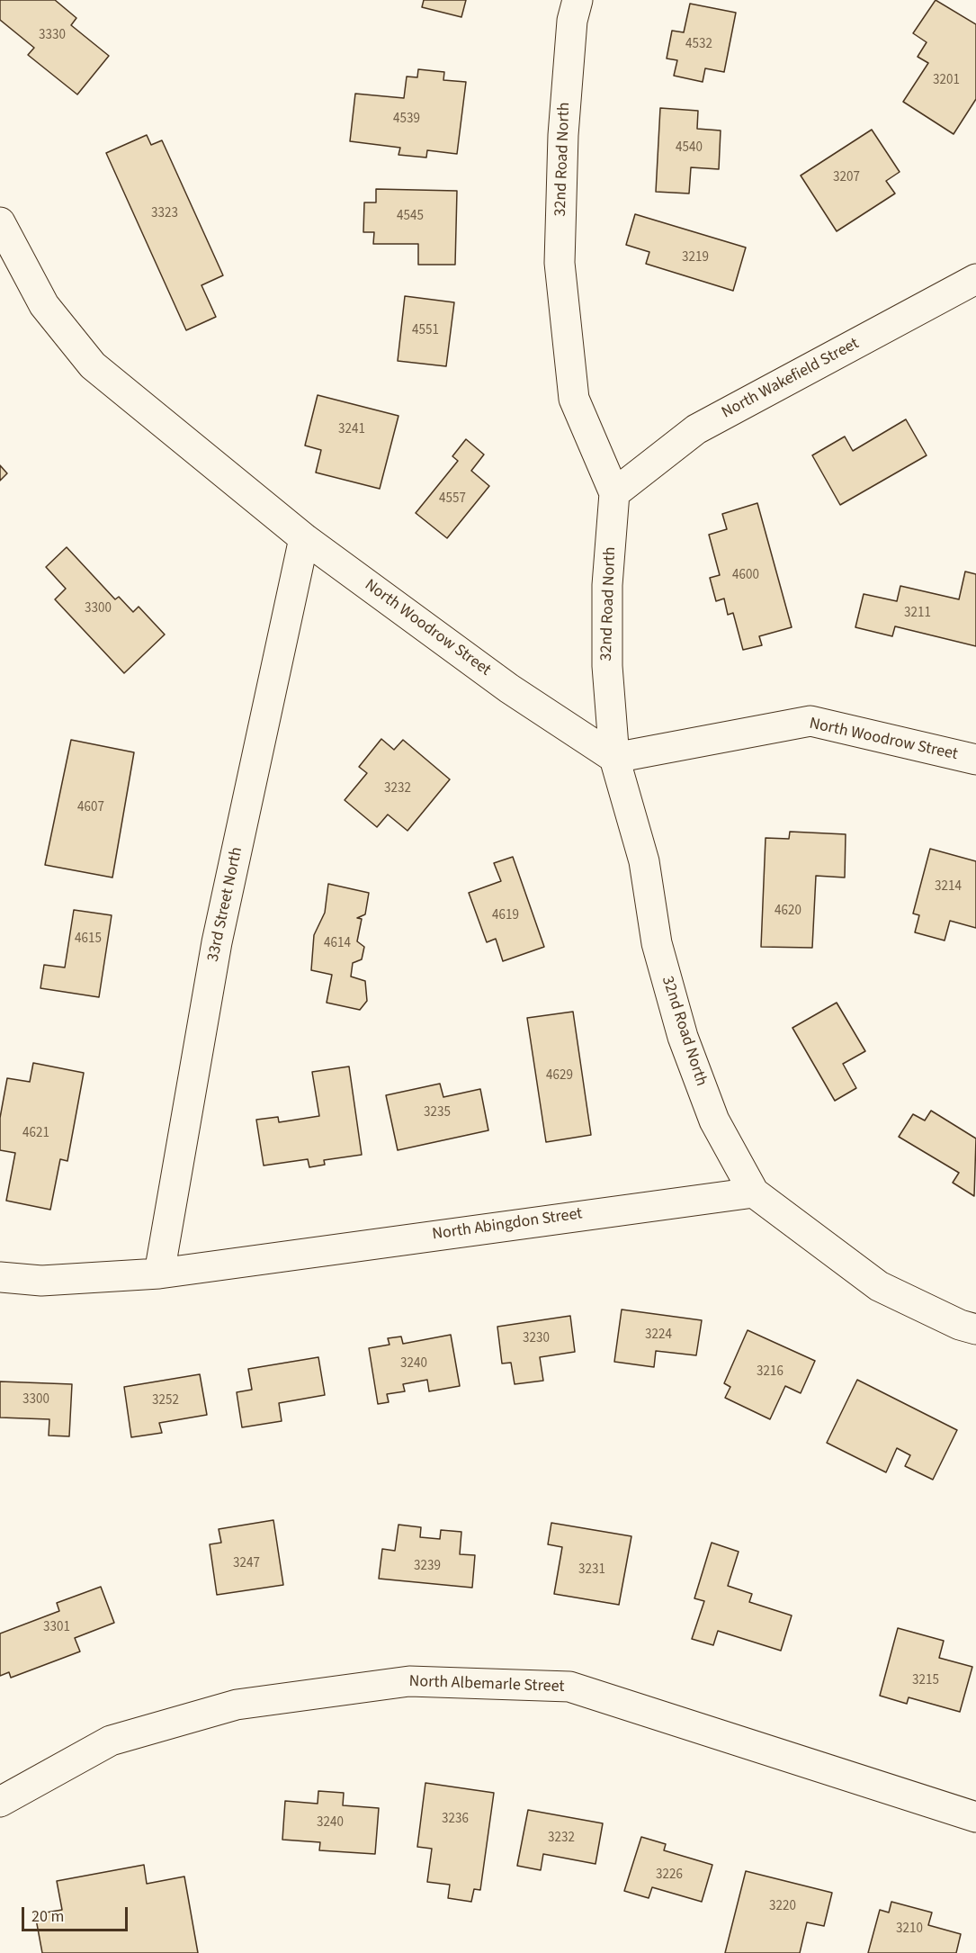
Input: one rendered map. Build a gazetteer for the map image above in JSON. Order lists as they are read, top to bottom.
{
  "streets": {
    "street": [
      "32nd Road North",
      "North Wakefield Street",
      "North Woodrow Street",
      "33rd Street North",
      "North Abingdon Street",
      "North Albemarle Street"
    ]
  },
  "crossings": [
    ["32nd Road North", "North Wakefield Street"],
    ["32nd Road North", "North Woodrow Street"],
    ["32nd Road North", "North Abingdon Street"],
    ["North Woodrow Street", "33rd Street North"],
    ["33rd Street North", "North Abingdon Street"]
  ],
  "house_numbers": [
    "3330",
    "4532",
    "3201",
    "4539",
    "4540",
    "3207",
    "3323",
    "4545",
    "3219",
    "4551",
    "3241",
    "4557",
    "4600",
    "3300",
    "3211",
    "3232",
    "4607",
    "3214",
    "4620",
    "4619",
    "4615",
    "4614",
    "4629",
    "3235",
    "4621",
    "3224",
    "3230",
    "3240",
    "3216",
    "3300",
    "3252",
    "3247",
    "3239",
    "3231",
    "3301",
    "3215",
    "3236",
    "3240",
    "3232",
    "3226",
    "3220",
    "3210"
  ],
  "scale_bar": "20 m"
}
